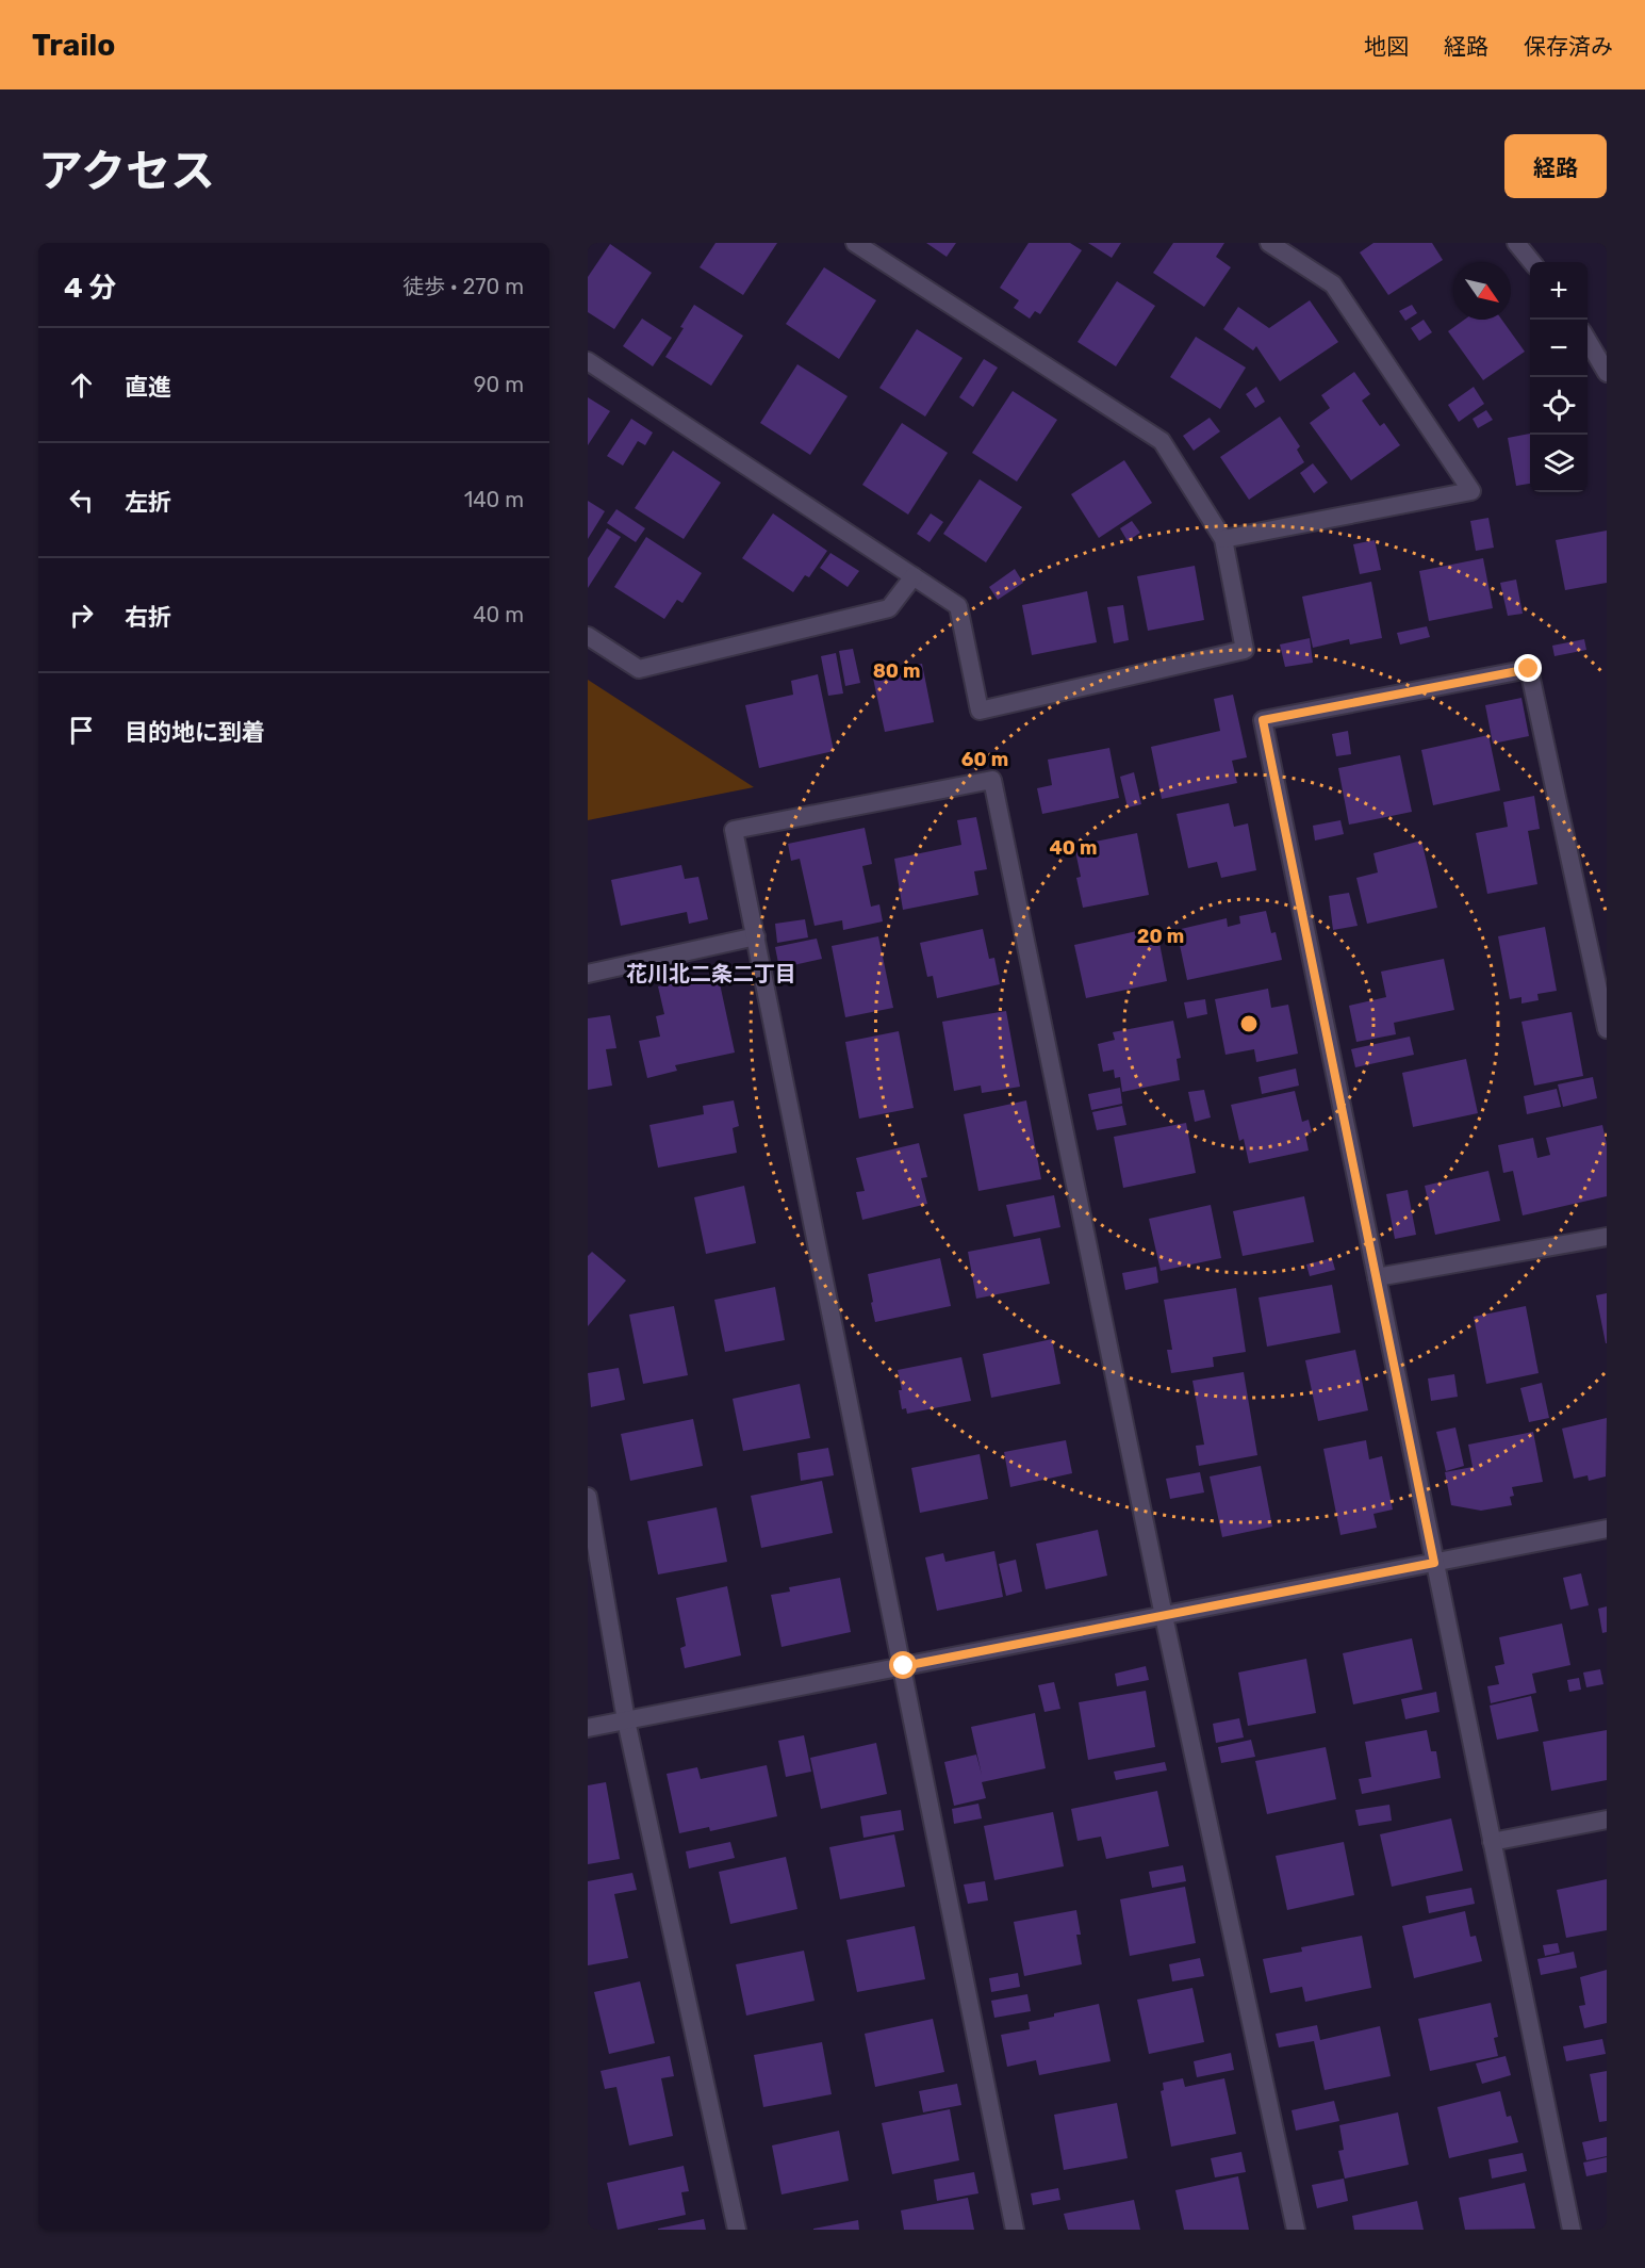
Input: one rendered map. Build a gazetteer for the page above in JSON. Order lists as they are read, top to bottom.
{
  "districts": ["花川北二条二丁目"],
  "north": "bottom right",
  "page": {
    "header": "Trailo",
    "nav": ["地図", "経路", "保存済み"],
    "title": "アクセス",
    "buttons": "経路",
    "heading": ["4 分", "徒歩 · 270 m"],
    "map_buttons": ["+", "−"],
    "list": [
      ["直進", "90 m"],
      ["左折", "140 m"],
      ["右折", "40 m"],
      "目的地に到着"
    ]
  },
  "rings": [
    "80 m",
    "60 m",
    "40 m",
    "20 m"
  ]
}
